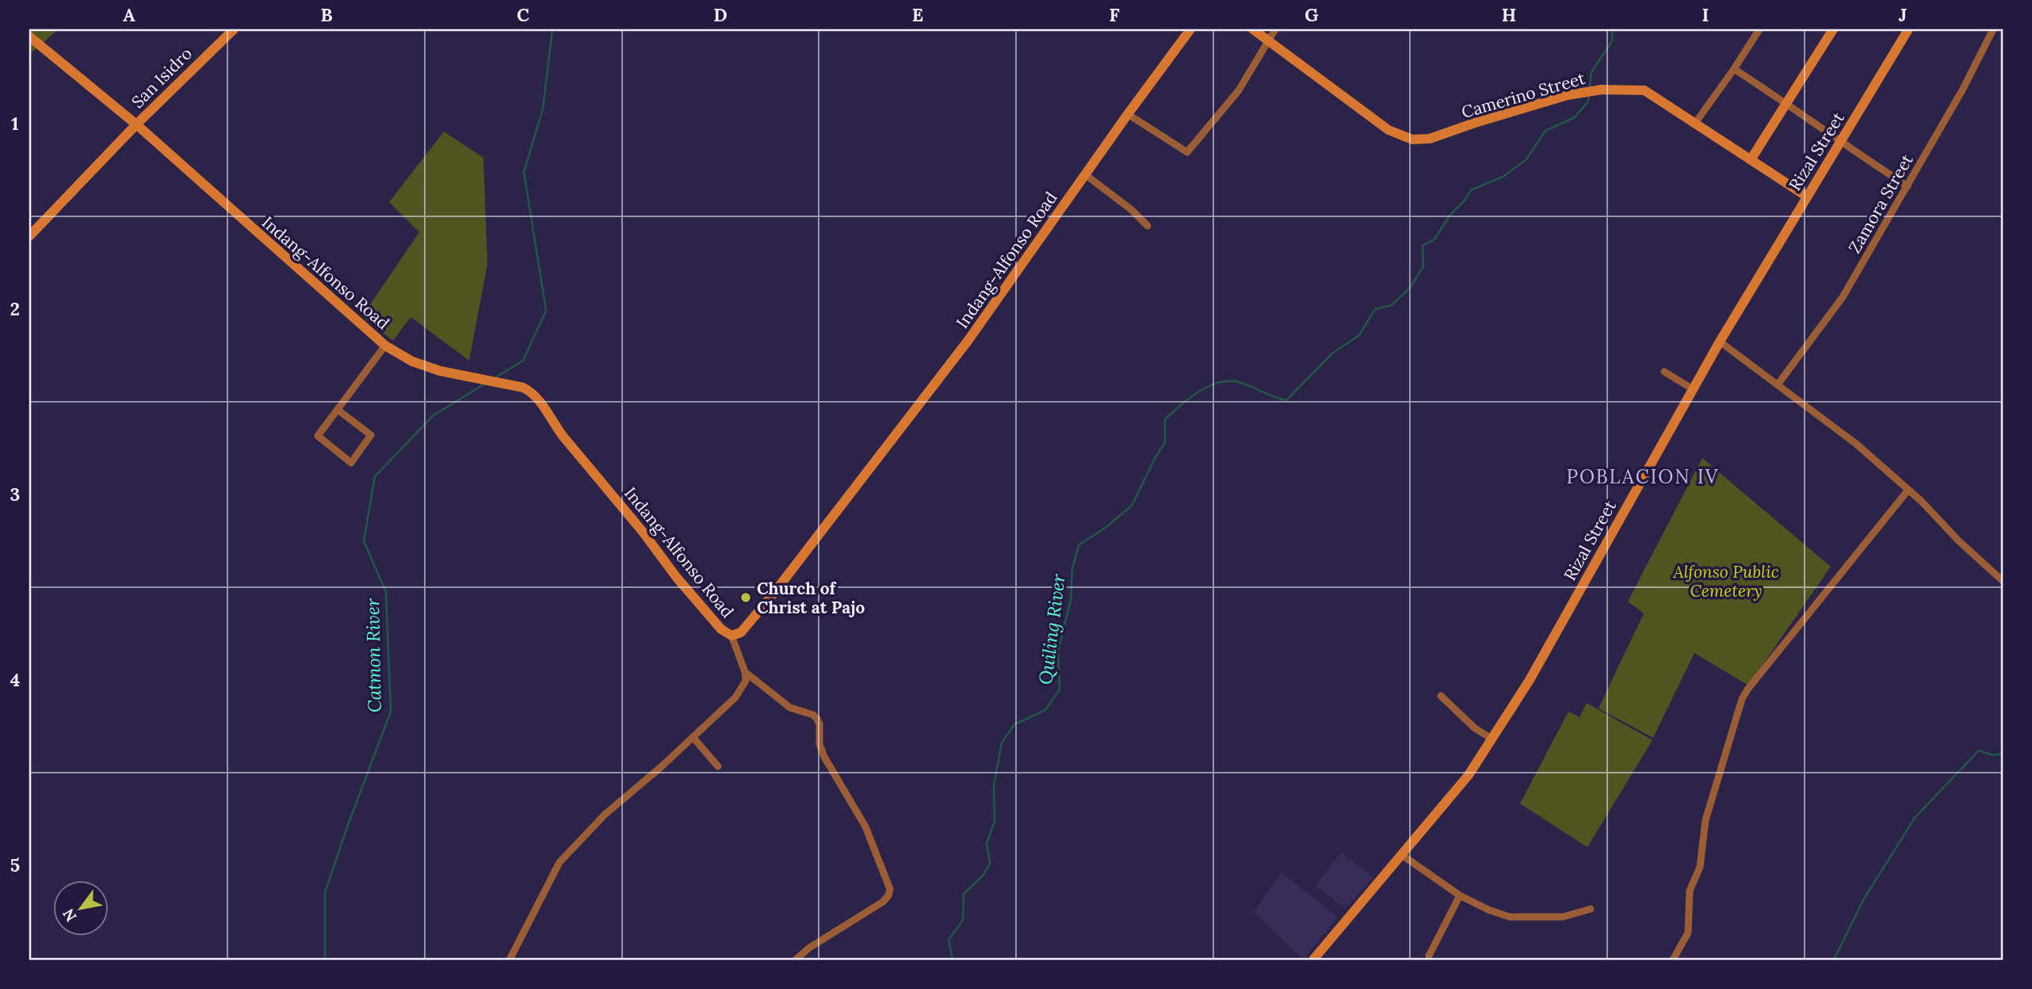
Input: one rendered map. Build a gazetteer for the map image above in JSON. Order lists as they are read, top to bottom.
{
  "streets": {
    "main road": [
      "San Isidro",
      "Camerino Street",
      "Rizal Street",
      "Indang-Alfonso Road"
    ],
    "street": ["Zamora Street"]
  },
  "crossings": [
    ["San Isidro", "Indang-Alfonso Road"],
    ["Camerino Street", "Rizal Street"]
  ],
  "districts": ["POBLACION IV"],
  "water": ["Quiling River", "Catmon River"],
  "parks": ["Alfonso Public Cemetery"],
  "places": ["Church of Christ at Pajo"],
  "north": "bottom left",
  "grid": {
    "columns": [
      "A",
      "B",
      "C",
      "D",
      "E",
      "F",
      "G",
      "H",
      "I",
      "J"
    ],
    "rows": [
      "1",
      "2",
      "3",
      "4",
      "5"
    ]
  }
}
